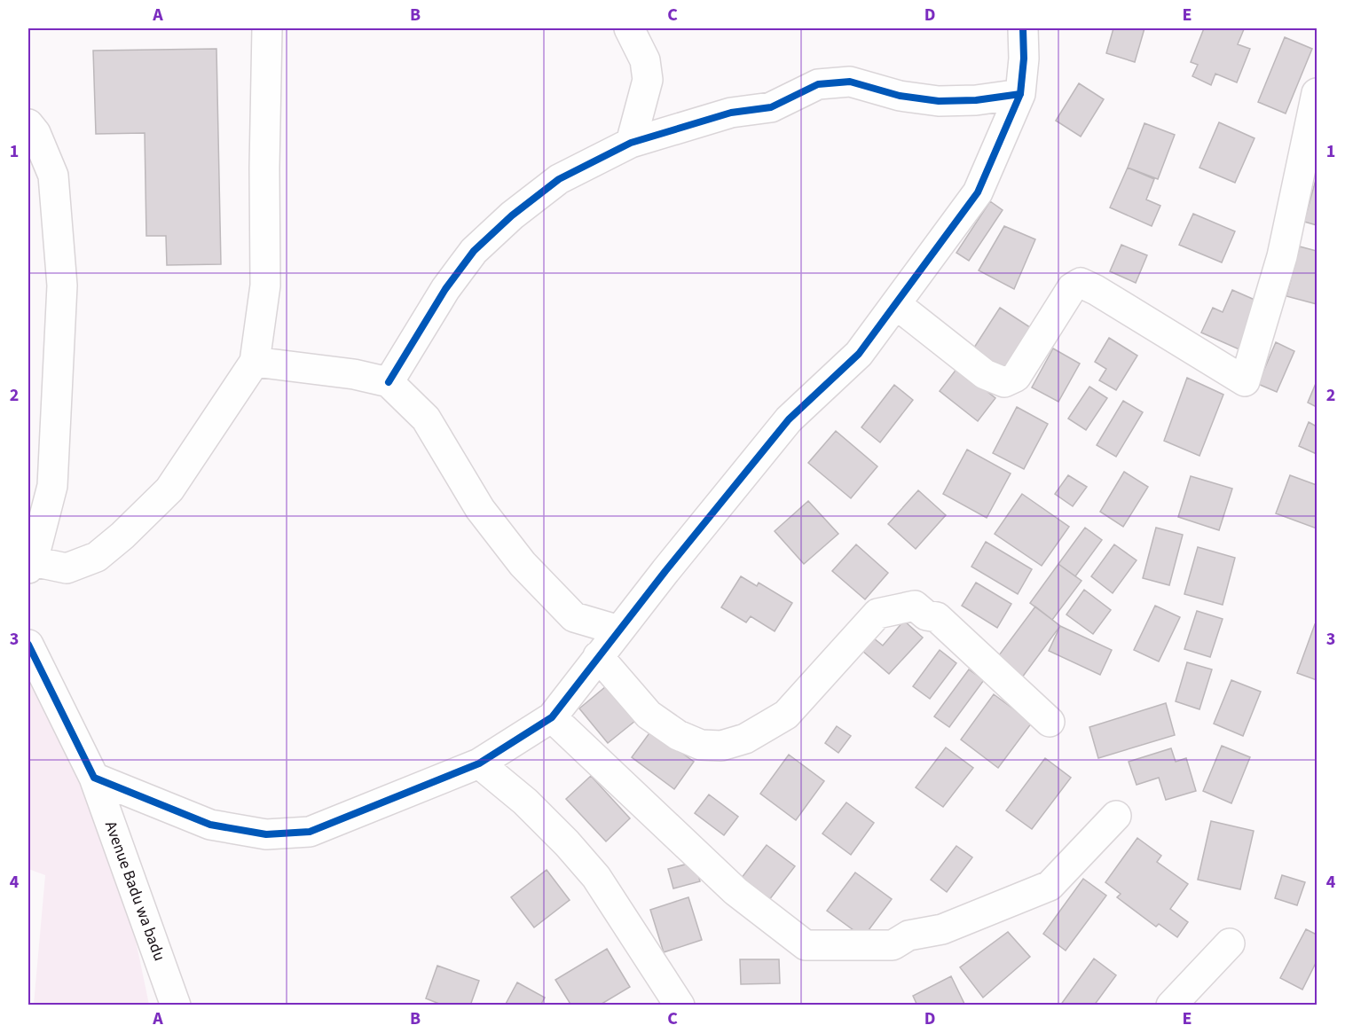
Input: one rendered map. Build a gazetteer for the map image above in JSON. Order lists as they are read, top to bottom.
{
  "streets": {
    "street": ["Avenue Badu wa badu"]
  },
  "grid": {
    "columns": [
      "A",
      "B",
      "C",
      "D",
      "E"
    ],
    "rows": [
      "1",
      "2",
      "3",
      "4"
    ]
  }
}
